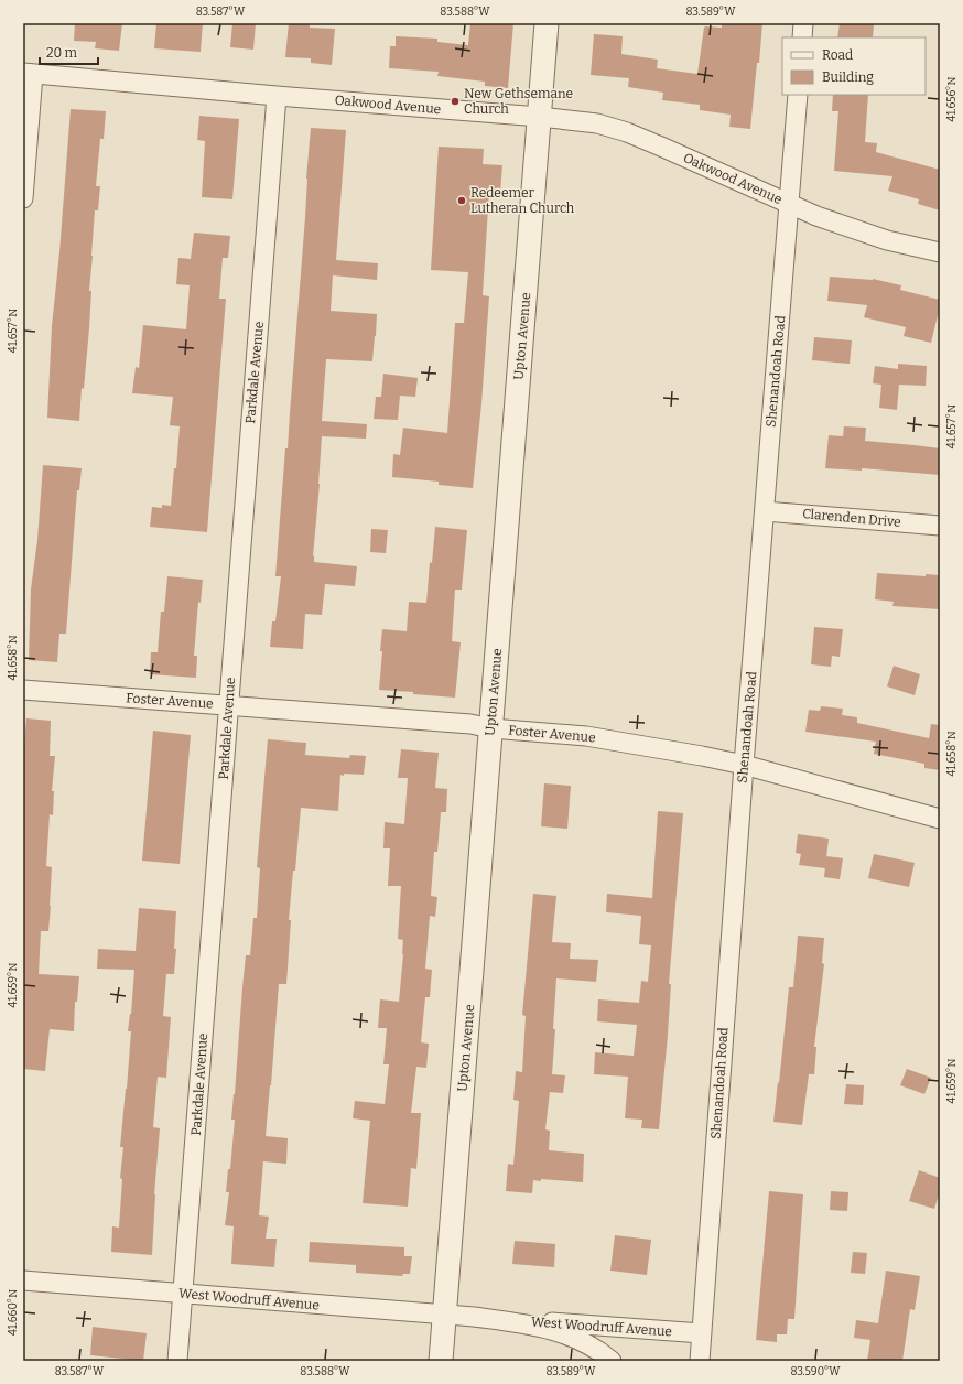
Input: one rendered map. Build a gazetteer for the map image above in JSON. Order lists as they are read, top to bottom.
{
  "streets": {
    "street": [
      "Oakwood Avenue",
      "Upton Avenue",
      "Shenandoah Road",
      "Parkdale Avenue",
      "Clarenden Drive",
      "Foster Avenue",
      "West Woodruff Avenue"
    ]
  },
  "crossings": [
    ["Oakwood Avenue", "Upton Avenue"],
    ["Oakwood Avenue", "Shenandoah Road"],
    ["Oakwood Avenue", "Parkdale Avenue"],
    ["Upton Avenue", "Foster Avenue"],
    ["Upton Avenue", "West Woodruff Avenue"],
    ["Shenandoah Road", "Clarenden Drive"],
    ["Shenandoah Road", "Foster Avenue"],
    ["Shenandoah Road", "West Woodruff Avenue"],
    ["Parkdale Avenue", "Foster Avenue"],
    ["Parkdale Avenue", "West Woodruff Avenue"]
  ],
  "places": ["New Gethsemane Church", "Redeemer Lutheran Church"],
  "legend": ["Road", "Building"],
  "scale_bar": "20 m",
  "coordinates": [
    "83.587°W",
    "83.588°W",
    "83.589°W",
    "41.656°N",
    "41.657°N",
    "41.658°N",
    "41.659°N",
    "41.660°N",
    "83.590°W"
  ]
}
